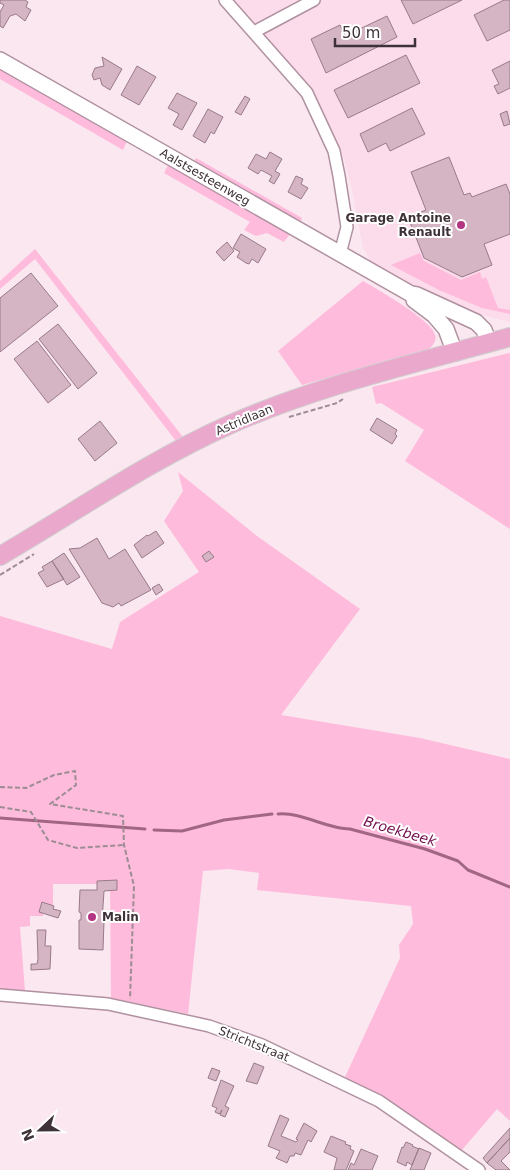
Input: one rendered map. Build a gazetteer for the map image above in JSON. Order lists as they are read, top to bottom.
{
  "streets": {
    "main road": ["Aalstsesteenweg", "Astridlaan"],
    "street": ["Strichtstraat"]
  },
  "crossings": [
    ["Aalstsesteenweg", "Astridlaan"]
  ],
  "water": ["Broekbeek"],
  "places": ["Garage Antoine Renault", "Malin"],
  "scale_bar": "50 m",
  "north": "left"
}
